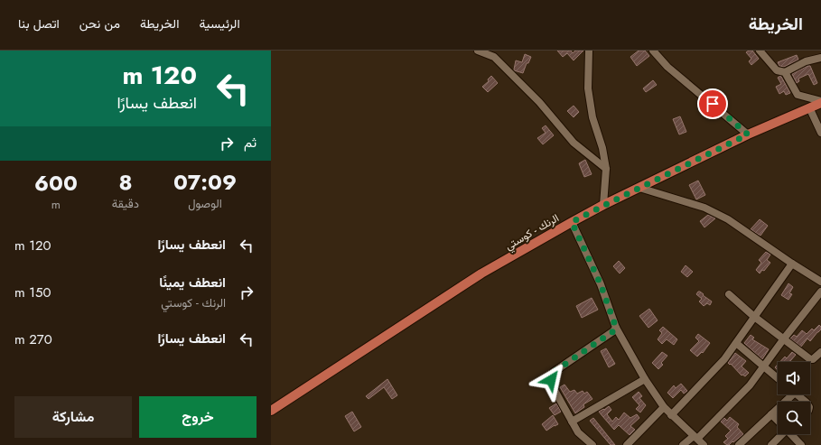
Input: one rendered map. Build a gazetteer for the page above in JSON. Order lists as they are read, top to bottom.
{
  "streets": {
    "main road": ["الرنك - كوستي"]
  },
  "page": {
    "header": "الخريطة",
    "nav": [
      "الرئيسية",
      "الخريطة",
      "من نحن",
      "اتصل بنا"
    ],
    "turn": ["120 m", "انعطف يسارًا"],
    "then": "ثم",
    "eta": [
      "07:09",
      "الوصول",
      "8",
      "دقيقة",
      "600",
      "m"
    ],
    "list": [
      {
        "name": "انعطف يسارًا",
        "value": "120 m"
      },
      {
        "name": "انعطف يمينًا",
        "note": "الرنك - كوستي",
        "value": "150 m"
      },
      {
        "name": "انعطف يسارًا",
        "value": "270 m"
      }
    ],
    "buttons": ["خروج", "مشاركة"]
  }
}
